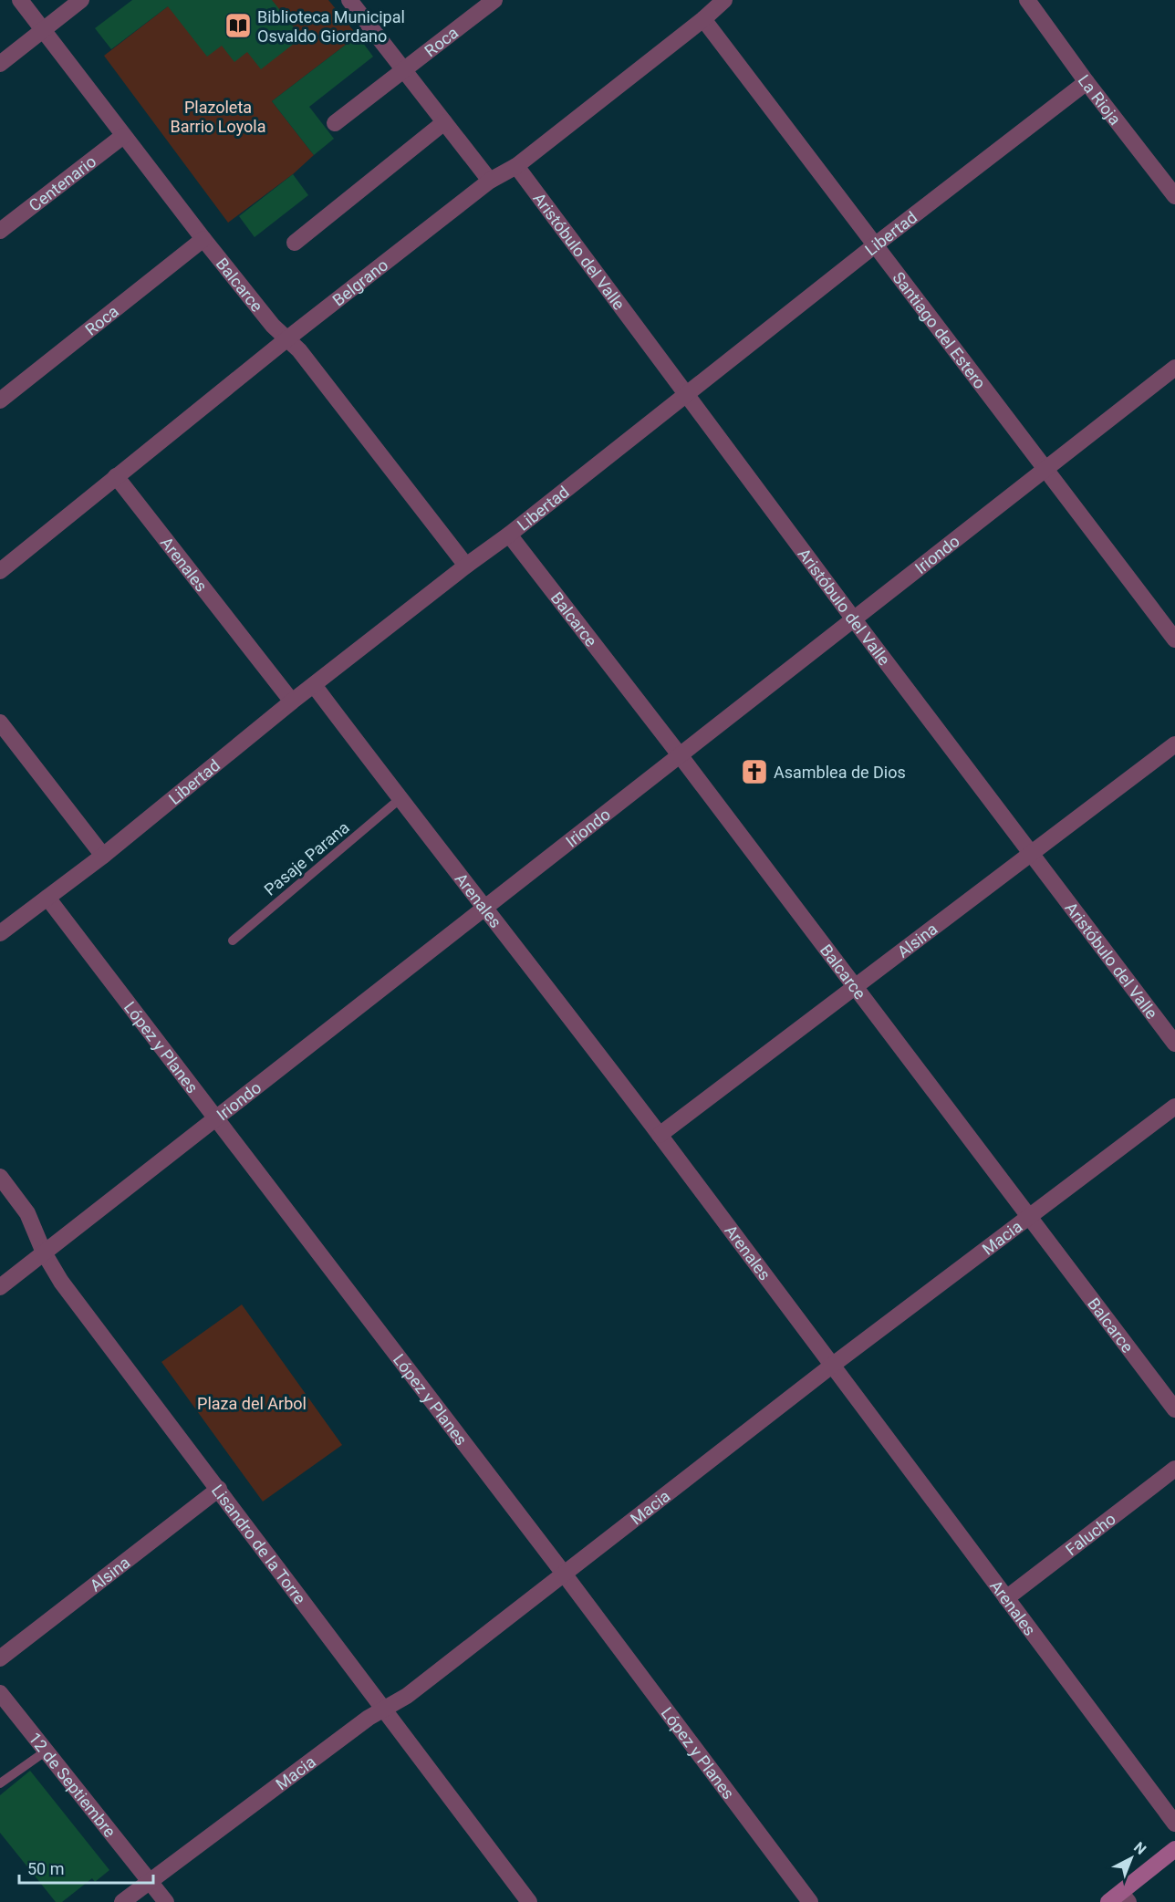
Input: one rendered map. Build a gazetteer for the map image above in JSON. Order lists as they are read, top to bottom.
{
  "streets": {
    "street": [
      "Roca",
      "La Rioja",
      "Centenario",
      "Libertad",
      "Aristóbulo del Valle",
      "Belgrano",
      "Balcarce",
      "Santiago del Estero",
      "Iriondo",
      "Arenales",
      "Alsina",
      "López y Planes",
      "Macia",
      "Falucho",
      "Lisandro de la Torre",
      "12 de Septiembre"
    ],
    "lane": ["Pasaje Parana"]
  },
  "crossings": [
    ["Roca", "Balcarce"],
    ["La Rioja", "Libertad"],
    ["Centenario", "Balcarce"],
    ["Libertad", "Aristóbulo del Valle"],
    ["Libertad", "Balcarce"],
    ["Libertad", "Santiago del Estero"],
    ["Libertad", "Arenales"],
    ["Libertad", "López y Planes"],
    ["Aristóbulo del Valle", "Belgrano"],
    ["Aristóbulo del Valle", "Iriondo"],
    ["Aristóbulo del Valle", "Alsina"],
    ["Belgrano", "Balcarce"],
    ["Belgrano", "Santiago del Estero"],
    ["Belgrano", "Arenales"],
    ["Balcarce", "Iriondo"],
    ["Balcarce", "Alsina"],
    ["Balcarce", "Macia"],
    ["Santiago del Estero", "Iriondo"],
    ["Iriondo", "Arenales"],
    ["Iriondo", "López y Planes"],
    ["Iriondo", "Lisandro de la Torre"],
    ["Arenales", "Pasaje Parana"],
    ["Arenales", "Alsina"],
    ["Arenales", "Macia"],
    ["Arenales", "Falucho"],
    ["Alsina", "Lisandro de la Torre"],
    ["López y Planes", "Macia"],
    ["Macia", "Lisandro de la Torre"],
    ["Macia", "12 de Septiembre"]
  ],
  "parks": ["Plazoleta Barrio Loyola", "Plaza del Arbol"],
  "places": {
    "library": ["Biblioteca Municipal Osvaldo Giordano"],
    "church": ["Asamblea de Dios"]
  },
  "scale_bar": "50 m",
  "north": "top right"
}
